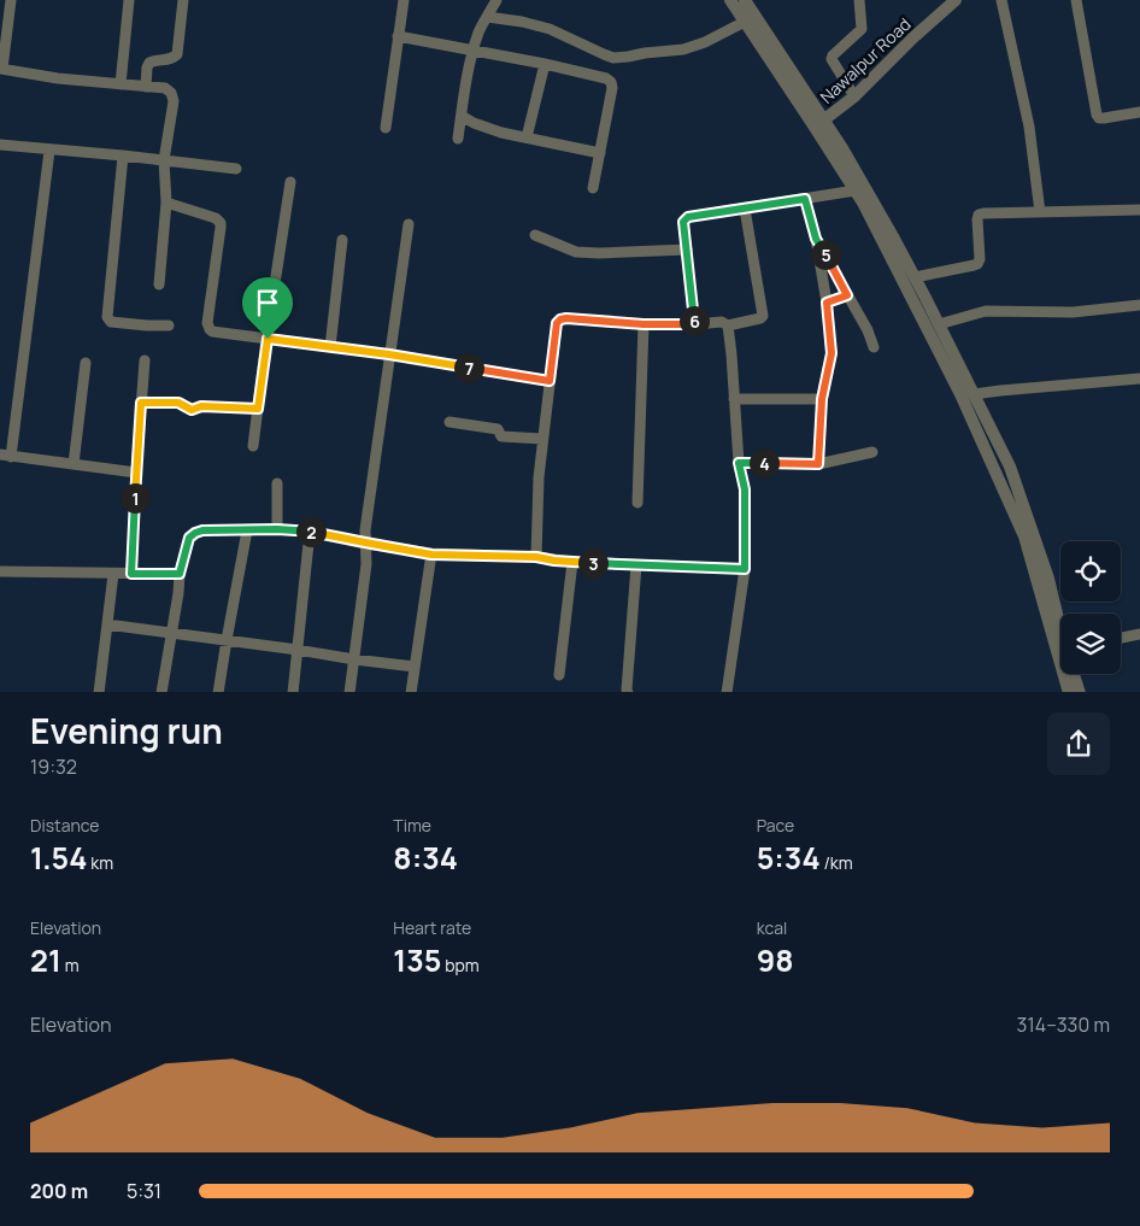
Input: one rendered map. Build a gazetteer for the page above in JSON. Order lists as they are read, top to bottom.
{
  "streets": {
    "street": ["Nawalpur Road"]
  },
  "page": {
    "pins": [
      "5",
      "6",
      "7",
      "4",
      "1",
      "2",
      "3"
    ],
    "heading": ["Evening run", "19:32"],
    "stats": [
      ["Distance", "1.54 km"],
      ["Time", "8:34"],
      ["Pace", "5:34 /km"],
      ["Elevation", "21 m"],
      ["Heart rate", "135 bpm"],
      ["kcal", "98"]
    ],
    "chart": ["Elevation", "314–330 m"],
    "list": [
      {
        "name": "200 m",
        "note": "5:31"
      }
    ]
  }
}
